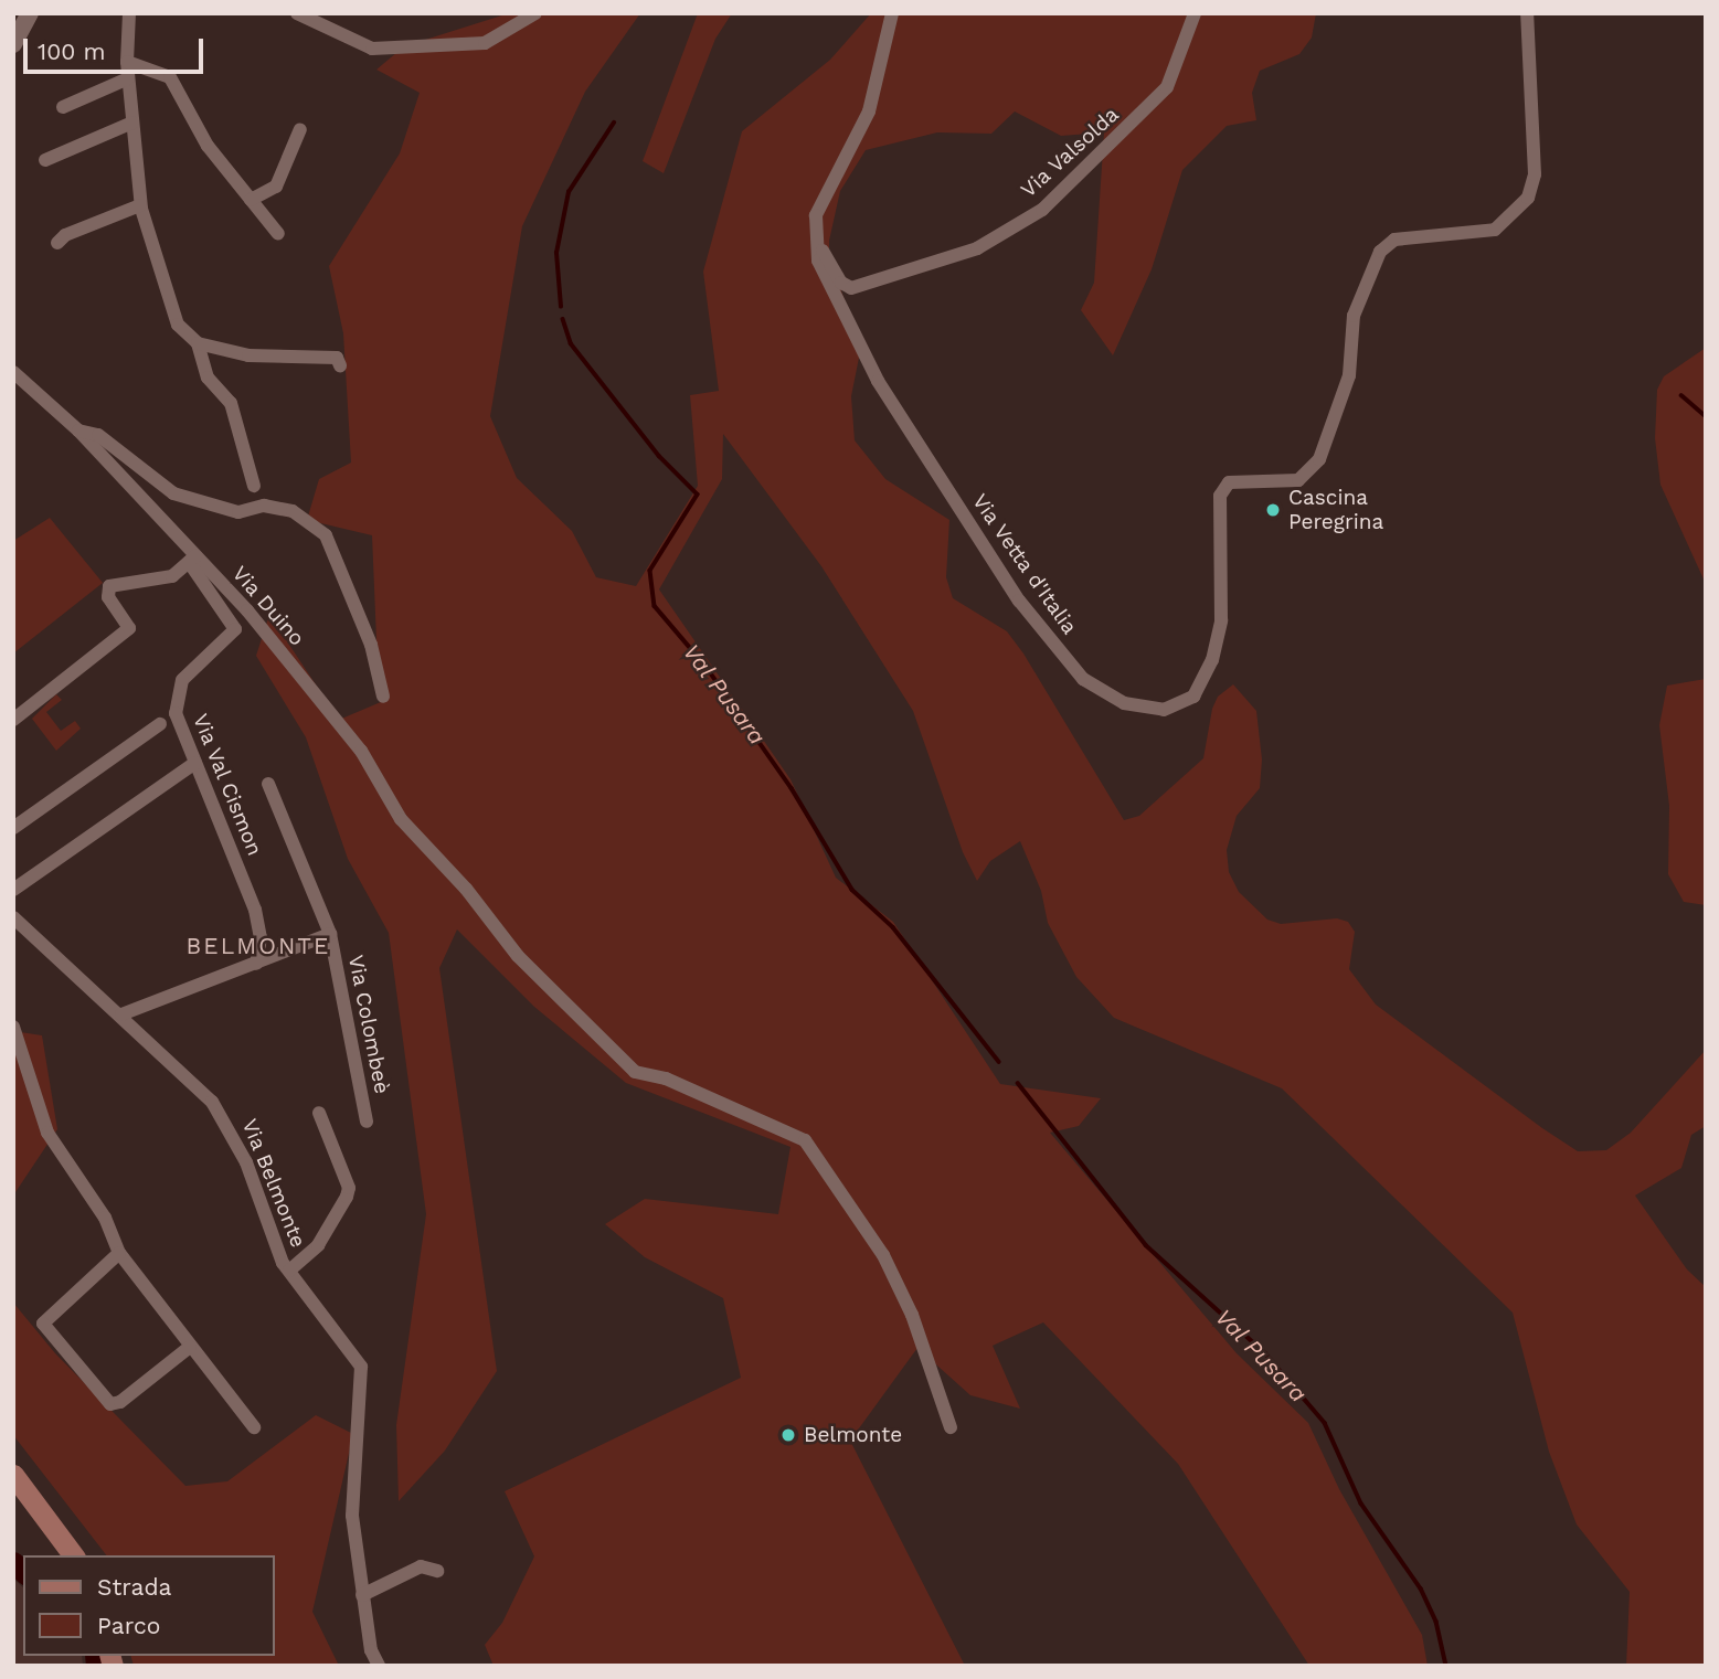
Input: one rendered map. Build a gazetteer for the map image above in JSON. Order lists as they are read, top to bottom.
{
  "streets": {
    "street": [
      "Via Valsolda",
      "Via Vetta d'Italia",
      "Via Duino",
      "Via Val Cismon",
      "Via Colombeè",
      "Via Belmonte"
    ]
  },
  "crossings": [
    ["Via Valsolda", "Via Vetta d'Italia"],
    ["Via Duino", "Via Val Cismon"],
    ["Via Val Cismon", "Via Colombeè"],
    ["Via Colombeè", "Via Belmonte"]
  ],
  "districts": ["BELMONTE"],
  "water": ["Val Pusara"],
  "places": ["Cascina Peregrina", "Belmonte"],
  "legend": ["Strada", "Parco"],
  "scale_bar": "100 m"
}
